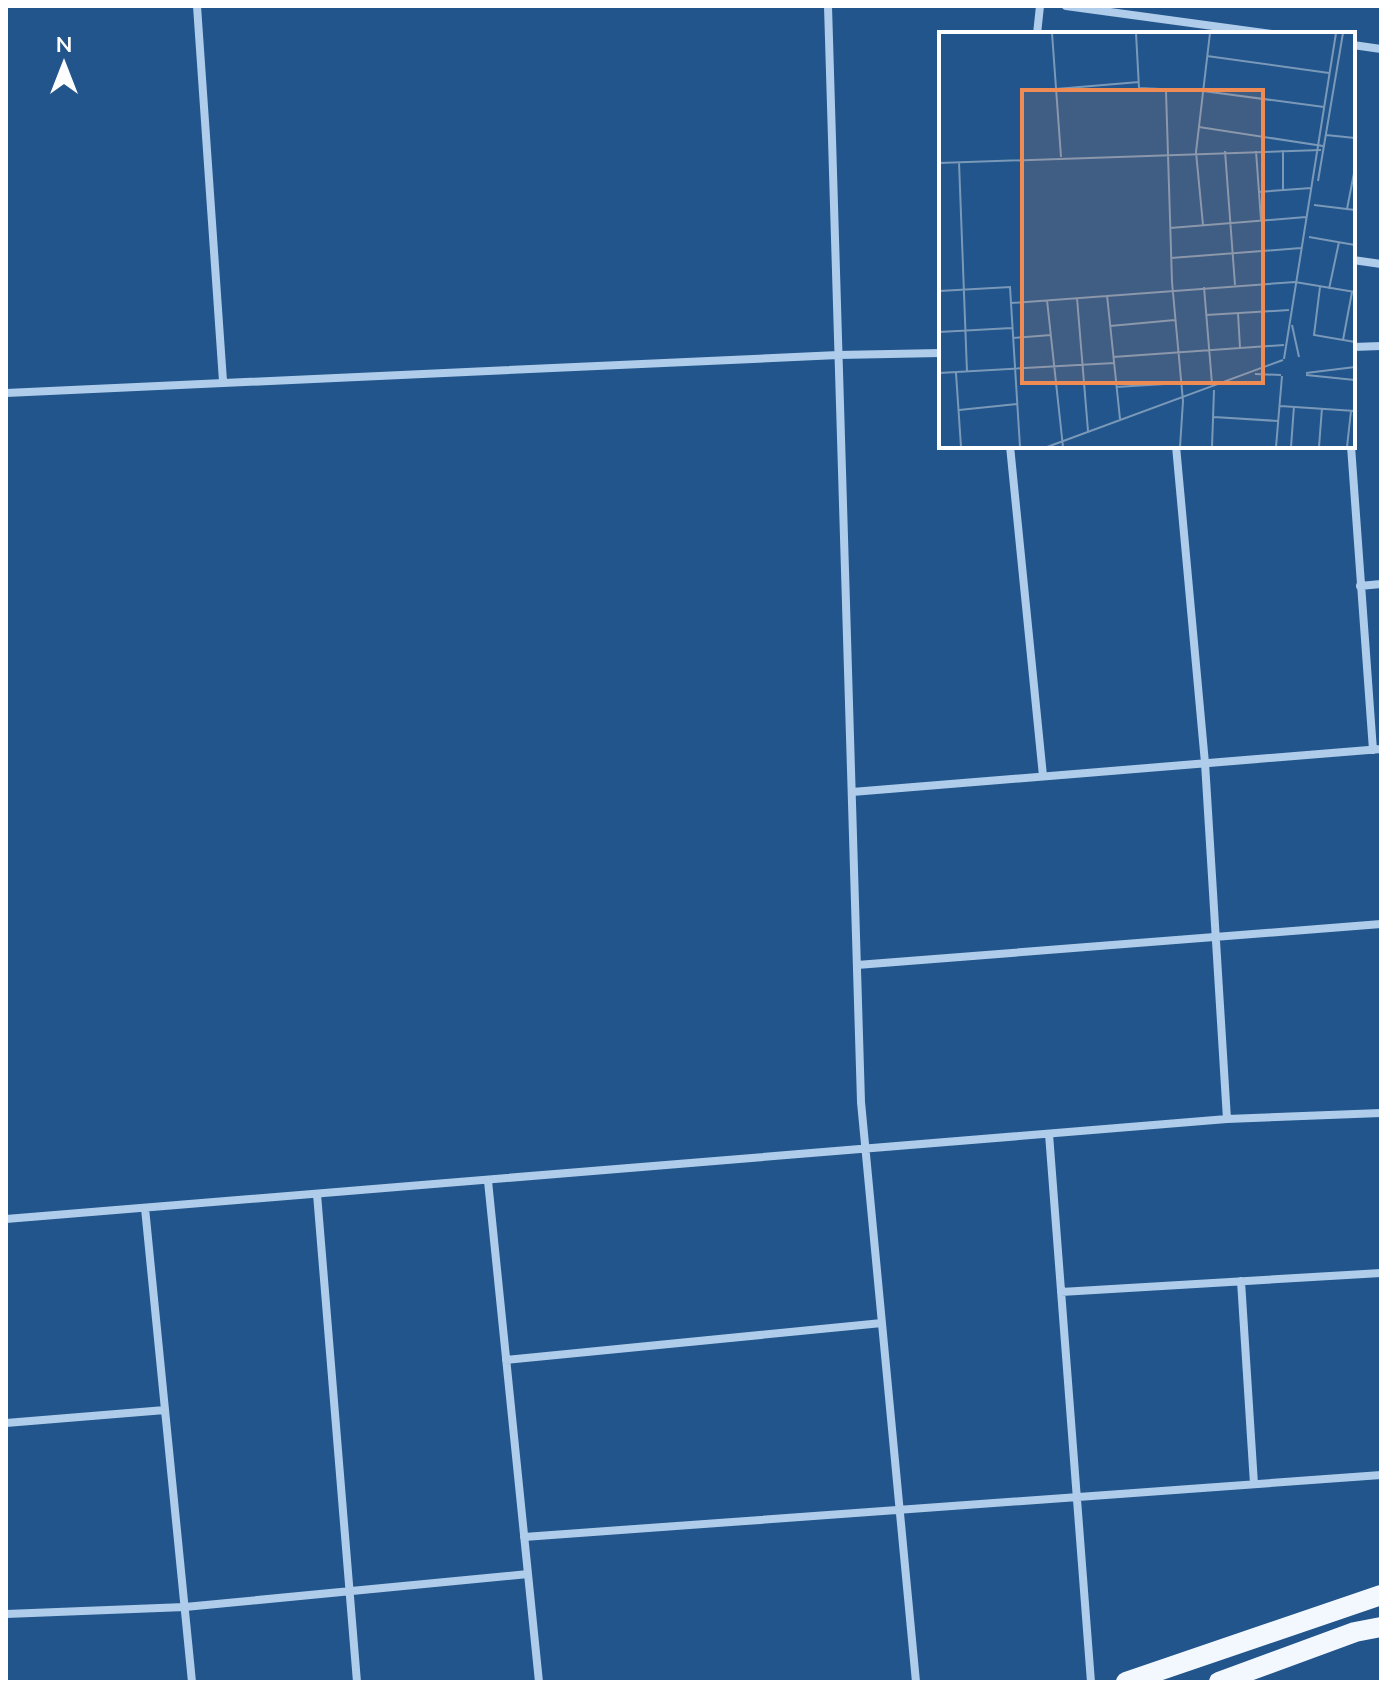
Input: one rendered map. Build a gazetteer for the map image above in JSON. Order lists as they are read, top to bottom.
{
  "north": "top"
}
